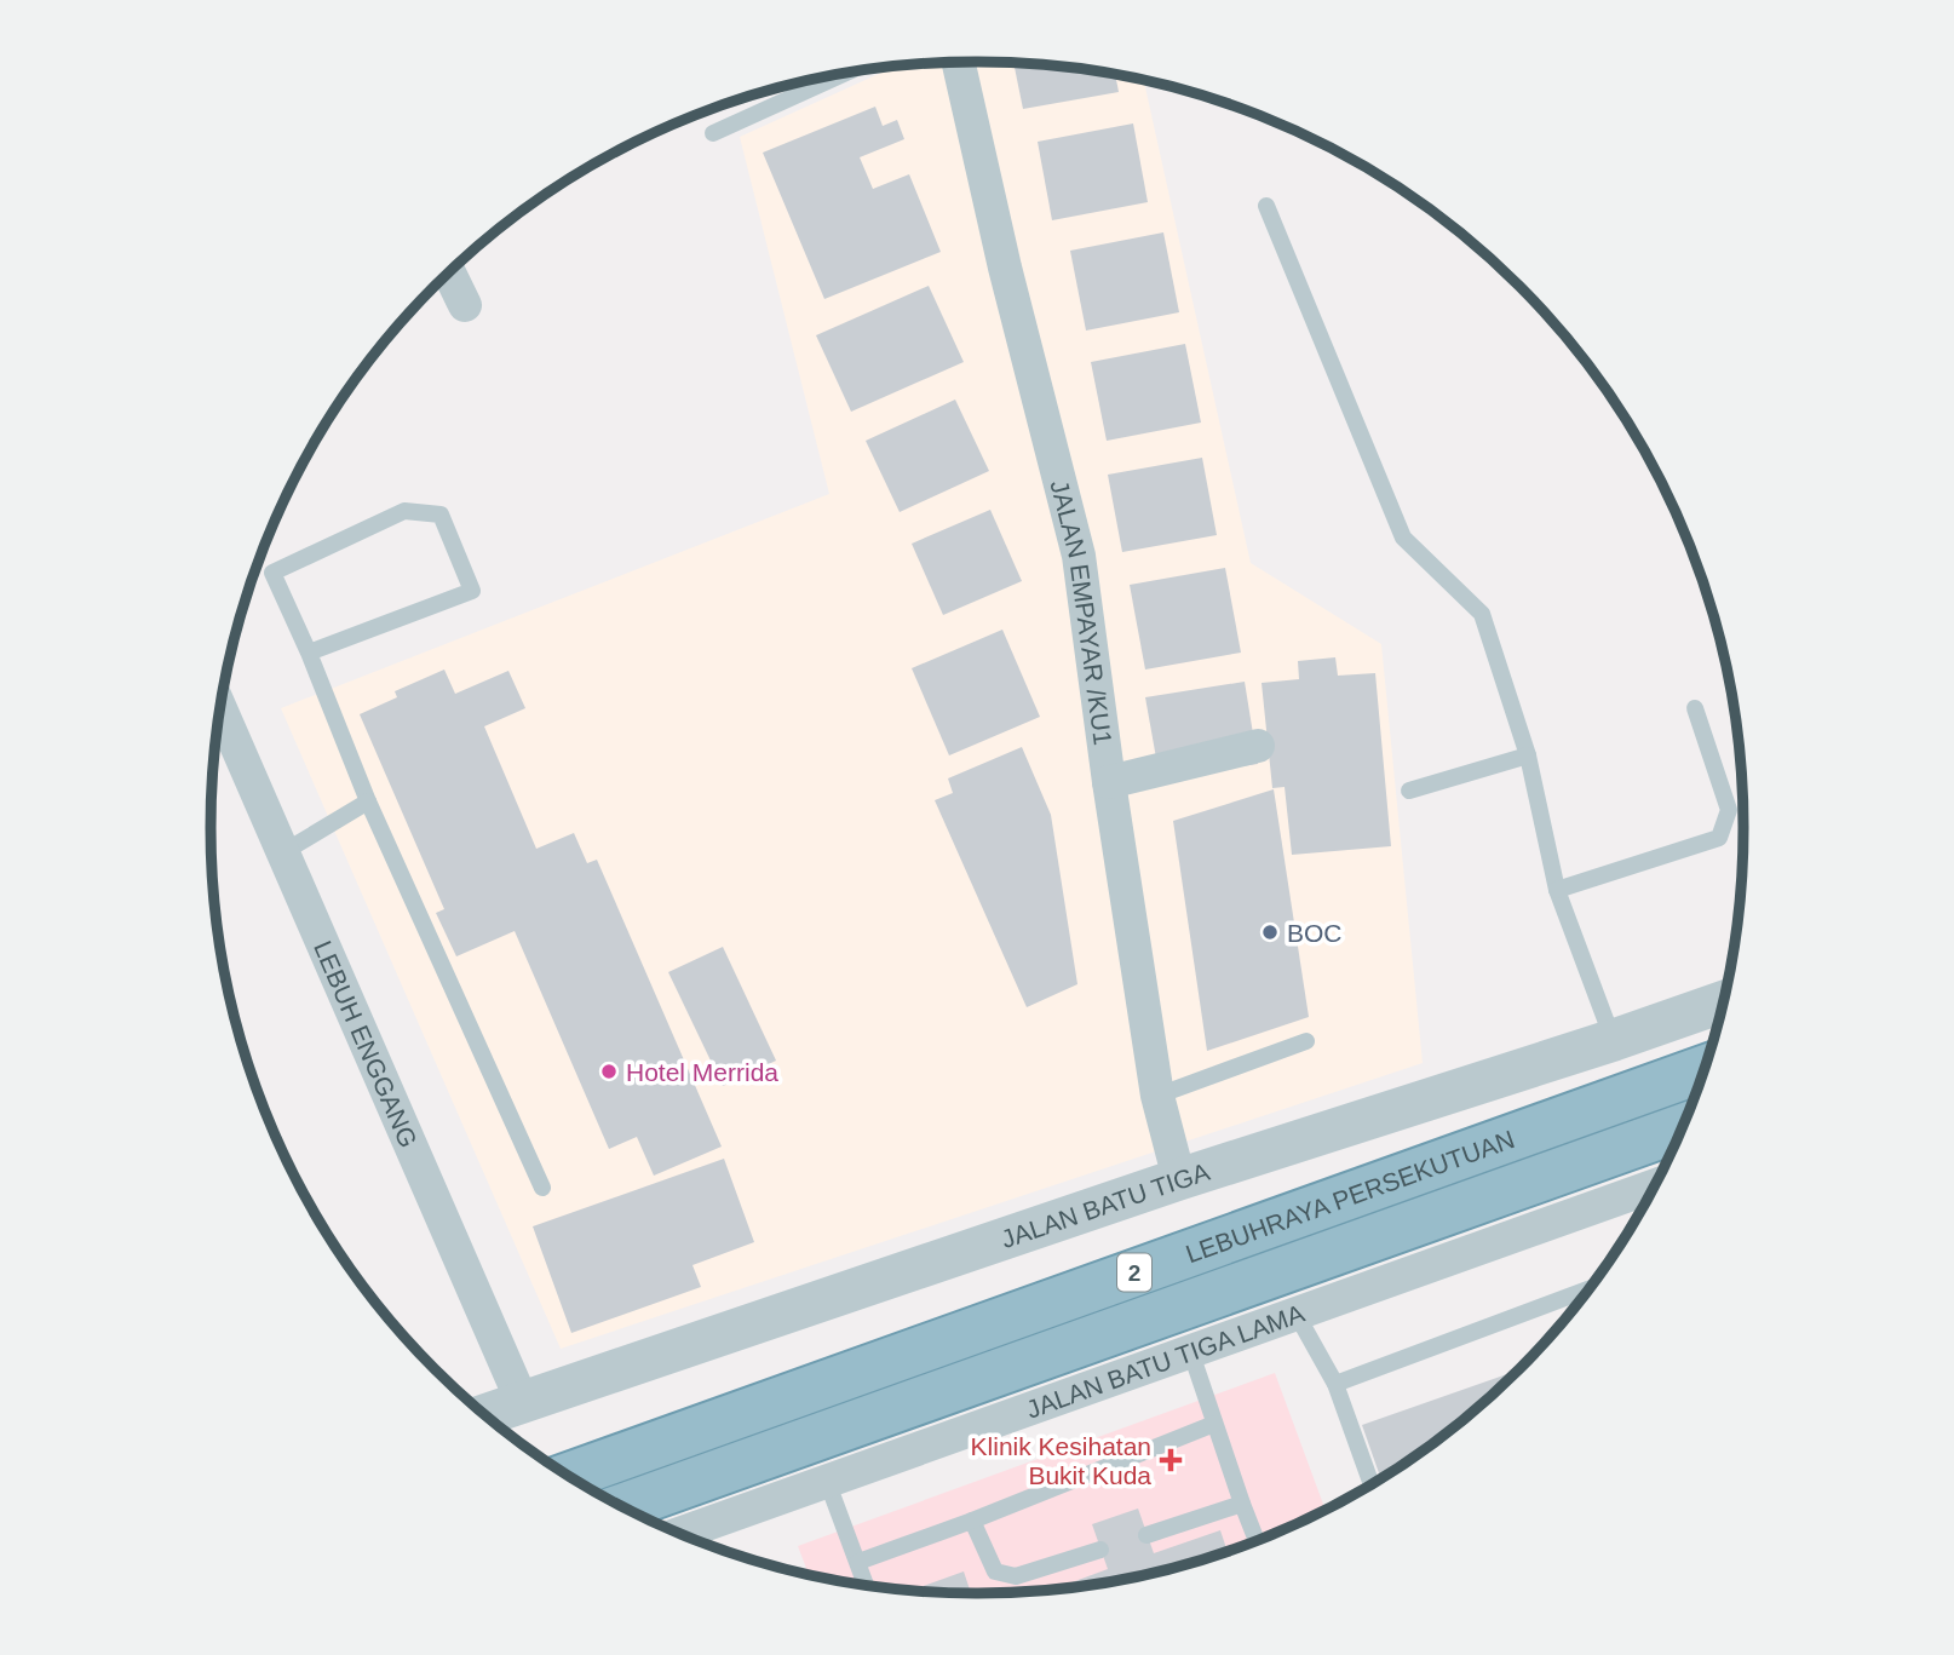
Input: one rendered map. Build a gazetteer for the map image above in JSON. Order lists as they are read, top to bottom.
{
  "streets": {
    "highway": ["LEBUHRAYA PERSEKUTUAN", "2"],
    "street": [
      "JALAN EMPAYAR /KU1",
      "LEBUH ENGGANG",
      "JALAN BATU TIGA",
      "JALAN BATU TIGA LAMA"
    ]
  },
  "crossings": [
    ["JALAN EMPAYAR /KU1", "JALAN BATU TIGA"],
    ["LEBUH ENGGANG", "JALAN BATU TIGA"]
  ],
  "places": {
    "other": ["BOC", "Hotel Merrida"],
    "health": ["Klinik Kesihatan Bukit Kuda"]
  }
}
